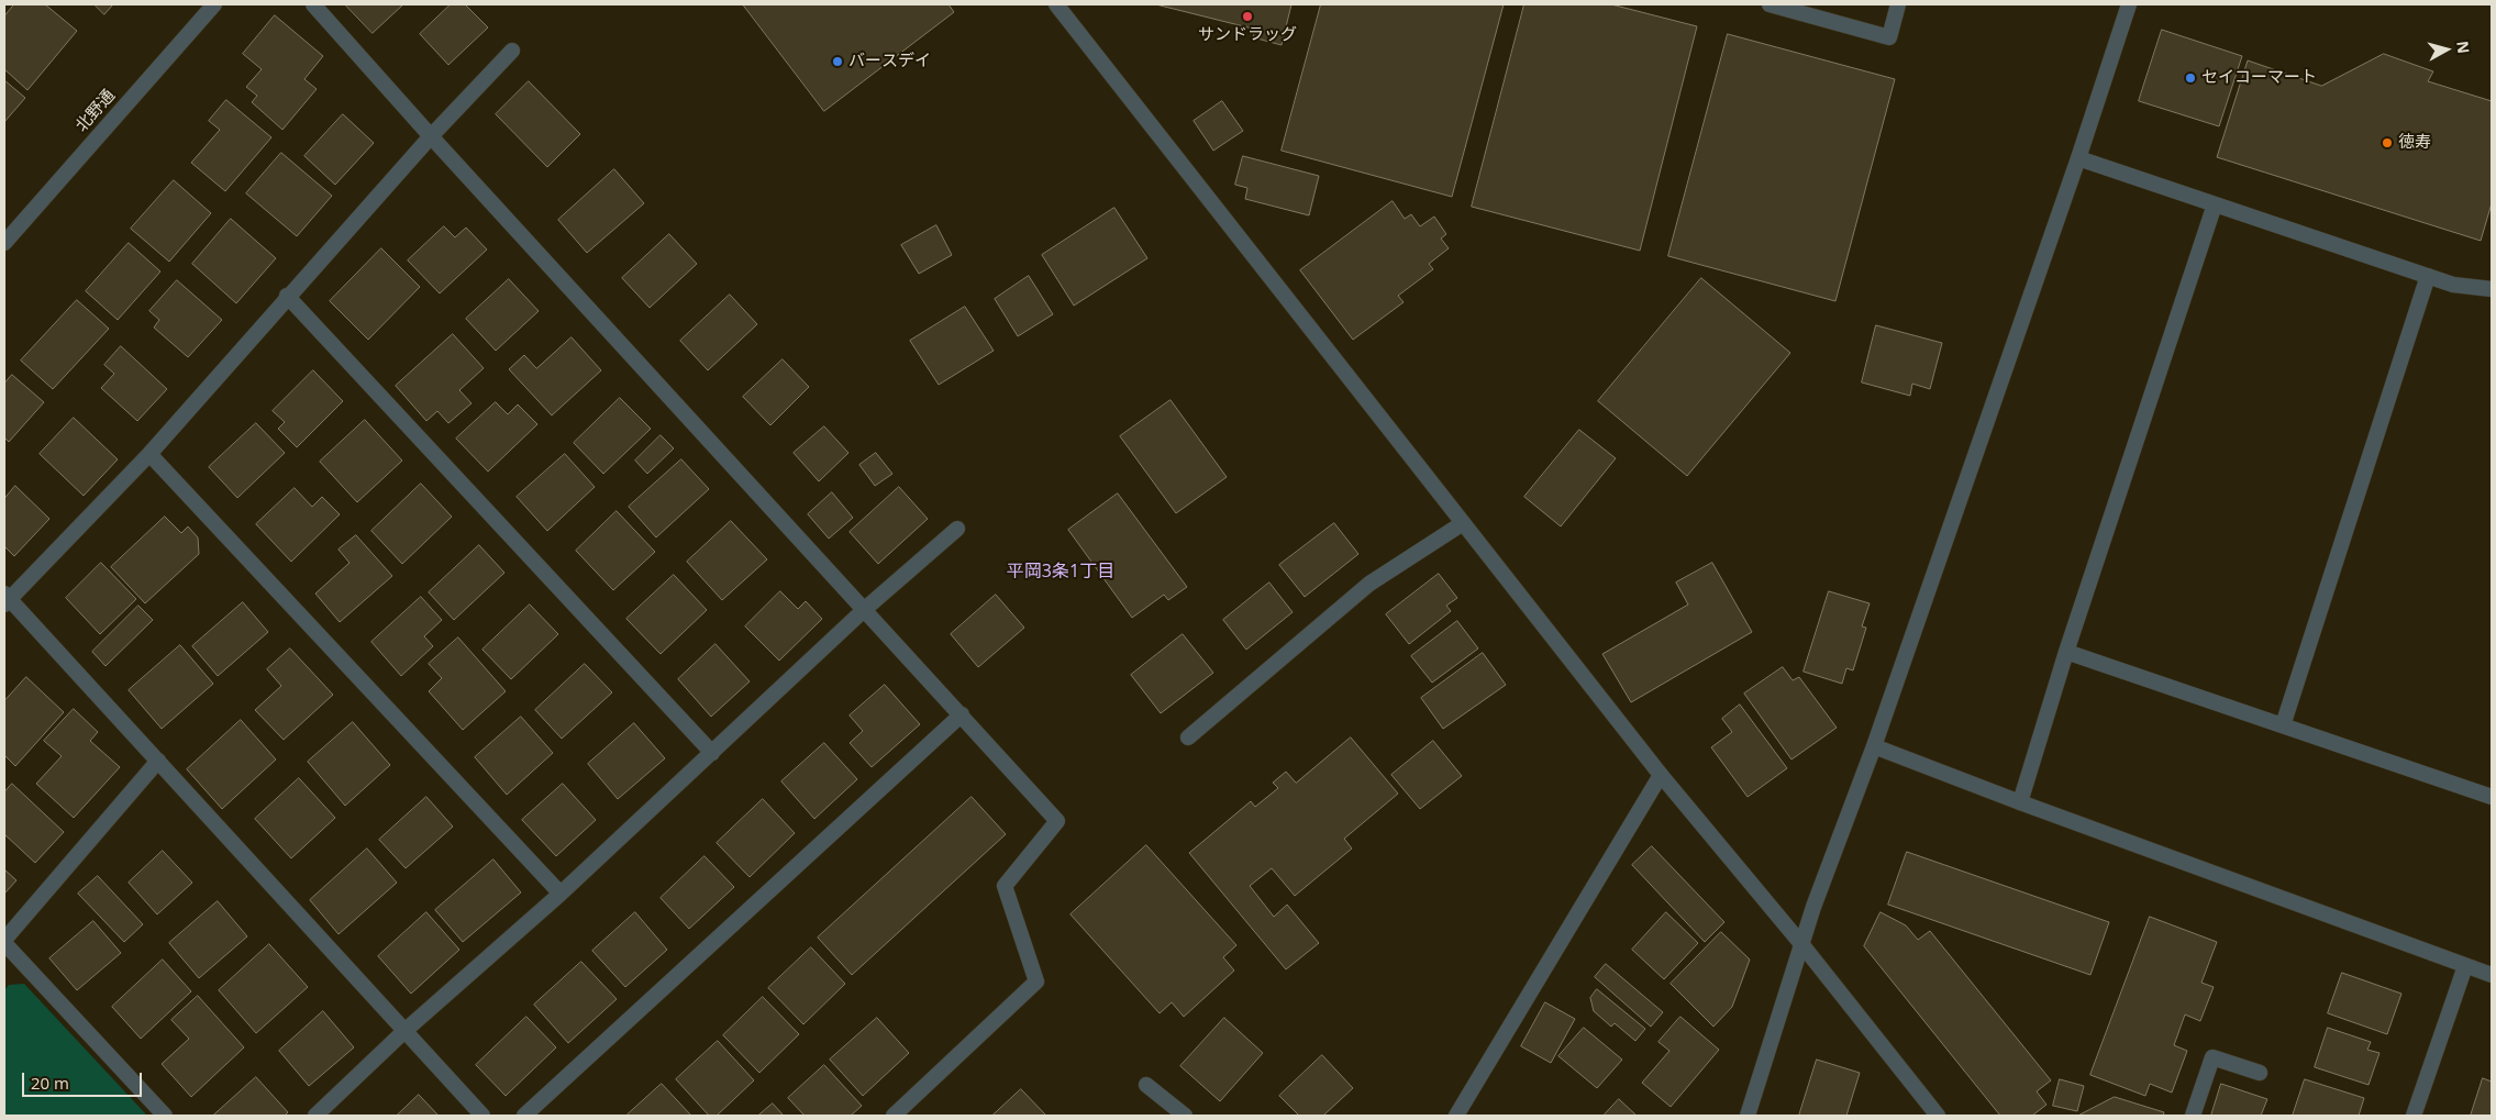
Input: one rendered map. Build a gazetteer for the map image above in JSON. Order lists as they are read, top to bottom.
{
  "streets": {
    "street": ["北野通"]
  },
  "districts": ["平岡3条1丁目"],
  "places": [
    "サンドラッグ",
    "バースデイ",
    "セイコーマート",
    "徳寿"
  ],
  "scale_bar": "20 m",
  "north": "right"
}
